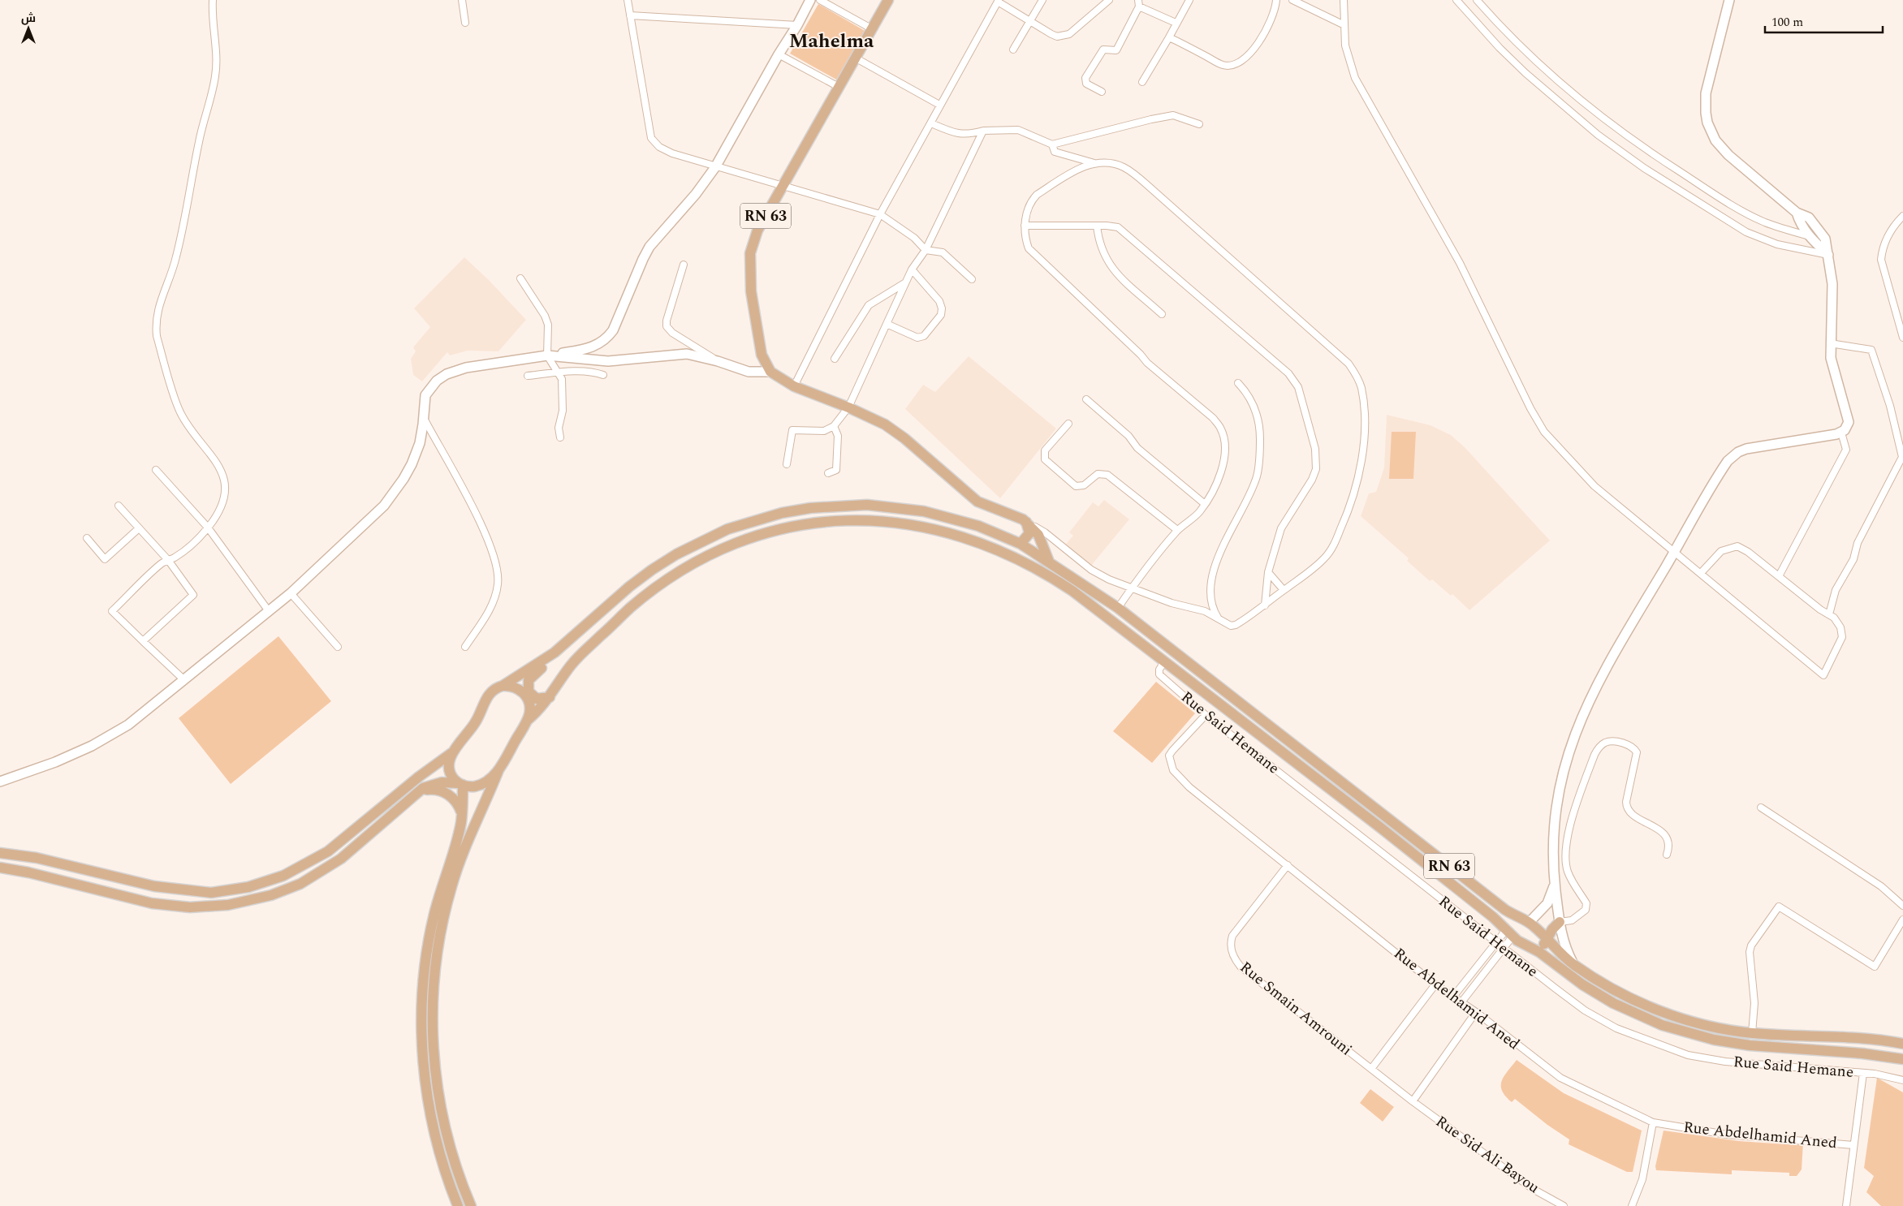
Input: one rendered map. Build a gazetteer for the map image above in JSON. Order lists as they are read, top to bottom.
{
  "streets": {
    "main road": ["RN 63"],
    "street": [
      "Rue Said Hemane",
      "Rue Abdelhamid Aned",
      "Rue Smain Amrouni",
      "Rue Sid Ali Bayou"
    ]
  },
  "crossings": [
    ["Rue Said Hemane", "Rue Abdelhamid Aned"],
    ["Rue Abdelhamid Aned", "Rue Smain Amrouni"],
    ["Rue Smain Amrouni", "Rue Sid Ali Bayou"]
  ],
  "districts": ["Mahelma"],
  "scale_bar": "100 m",
  "north": "top"
}
